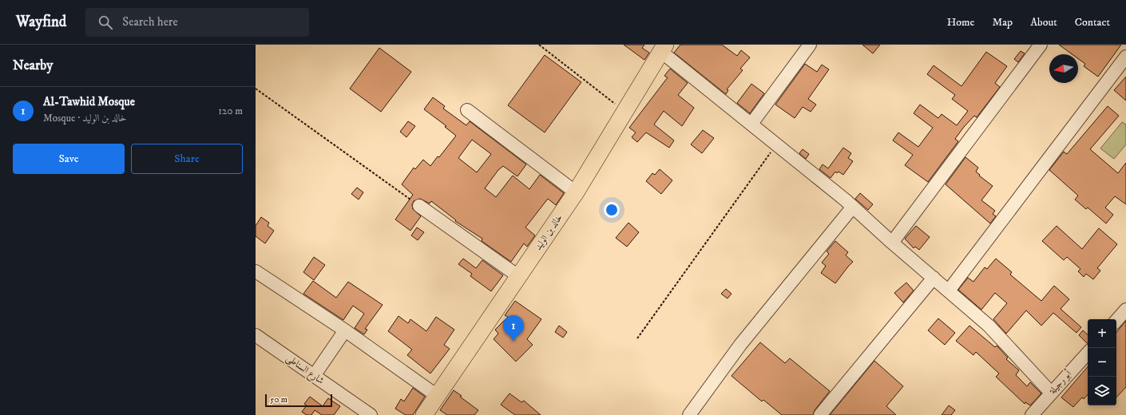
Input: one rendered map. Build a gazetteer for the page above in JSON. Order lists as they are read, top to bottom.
{
  "streets": {
    "main road": ["خالد بن الوليد"],
    "street": ["شارع السناطى", "أبو رجيلة"]
  },
  "scale_bar": "50 m",
  "north": "left",
  "page": {
    "header": "Wayfind",
    "search": "Search here",
    "nav": [
      "Home",
      "Map",
      "About",
      "Contact"
    ],
    "heading": "Nearby",
    "list": [
      {
        "mark": "1",
        "name": "Al-Tawhid Mosque",
        "note": "Mosque · خالد بن الوليد",
        "value": "120 m"
      }
    ],
    "buttons": ["Save", "Share"],
    "pins": "1",
    "map_buttons": ["+", "−"],
    "scale": "50 m"
  }
}
